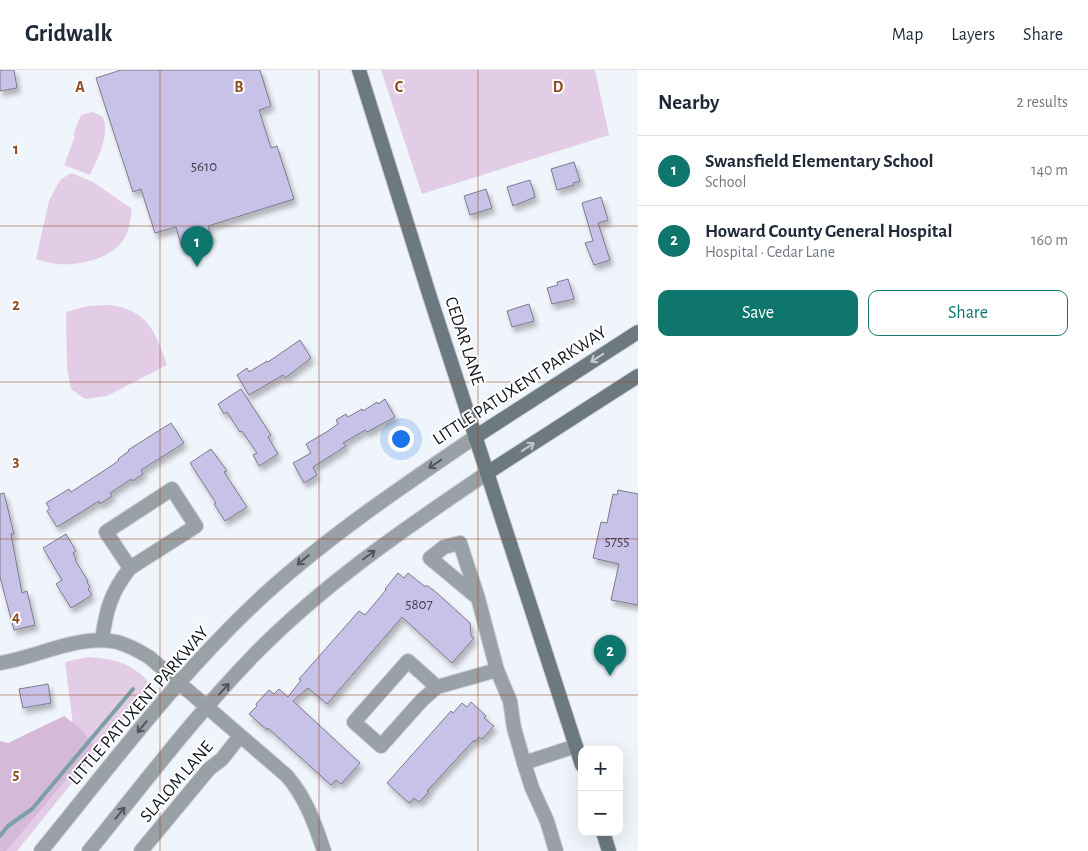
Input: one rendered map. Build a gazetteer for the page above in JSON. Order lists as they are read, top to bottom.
{
  "streets": {
    "main road": ["CEDAR LANE", "LITTLE PATUXENT PARKWAY"],
    "street": ["SLALOM LANE"]
  },
  "crossings": [
    ["CEDAR LANE", "LITTLE PATUXENT PARKWAY"]
  ],
  "one_way": ["LITTLE PATUXENT PARKWAY"],
  "house_numbers": ["5610", "5755", "5807"],
  "page": {
    "header": "Gridwalk",
    "nav": ["Map", "Layers", "Share"],
    "heading": ["Nearby", "2 results"],
    "list": [
      {
        "mark": "1",
        "name": "Swansfield Elementary School",
        "note": "School",
        "value": "140 m"
      },
      {
        "mark": "2",
        "name": "Howard County General Hospital",
        "note": "Hospital · Cedar Lane",
        "value": "160 m"
      }
    ],
    "pins": ["1", "2"],
    "buttons": ["Save", "Share"],
    "map_buttons": ["+", "−"]
  },
  "grid": {
    "columns": [
      "A",
      "B",
      "C",
      "D"
    ],
    "rows": [
      "1",
      "2",
      "3",
      "4",
      "5"
    ]
  }
}
